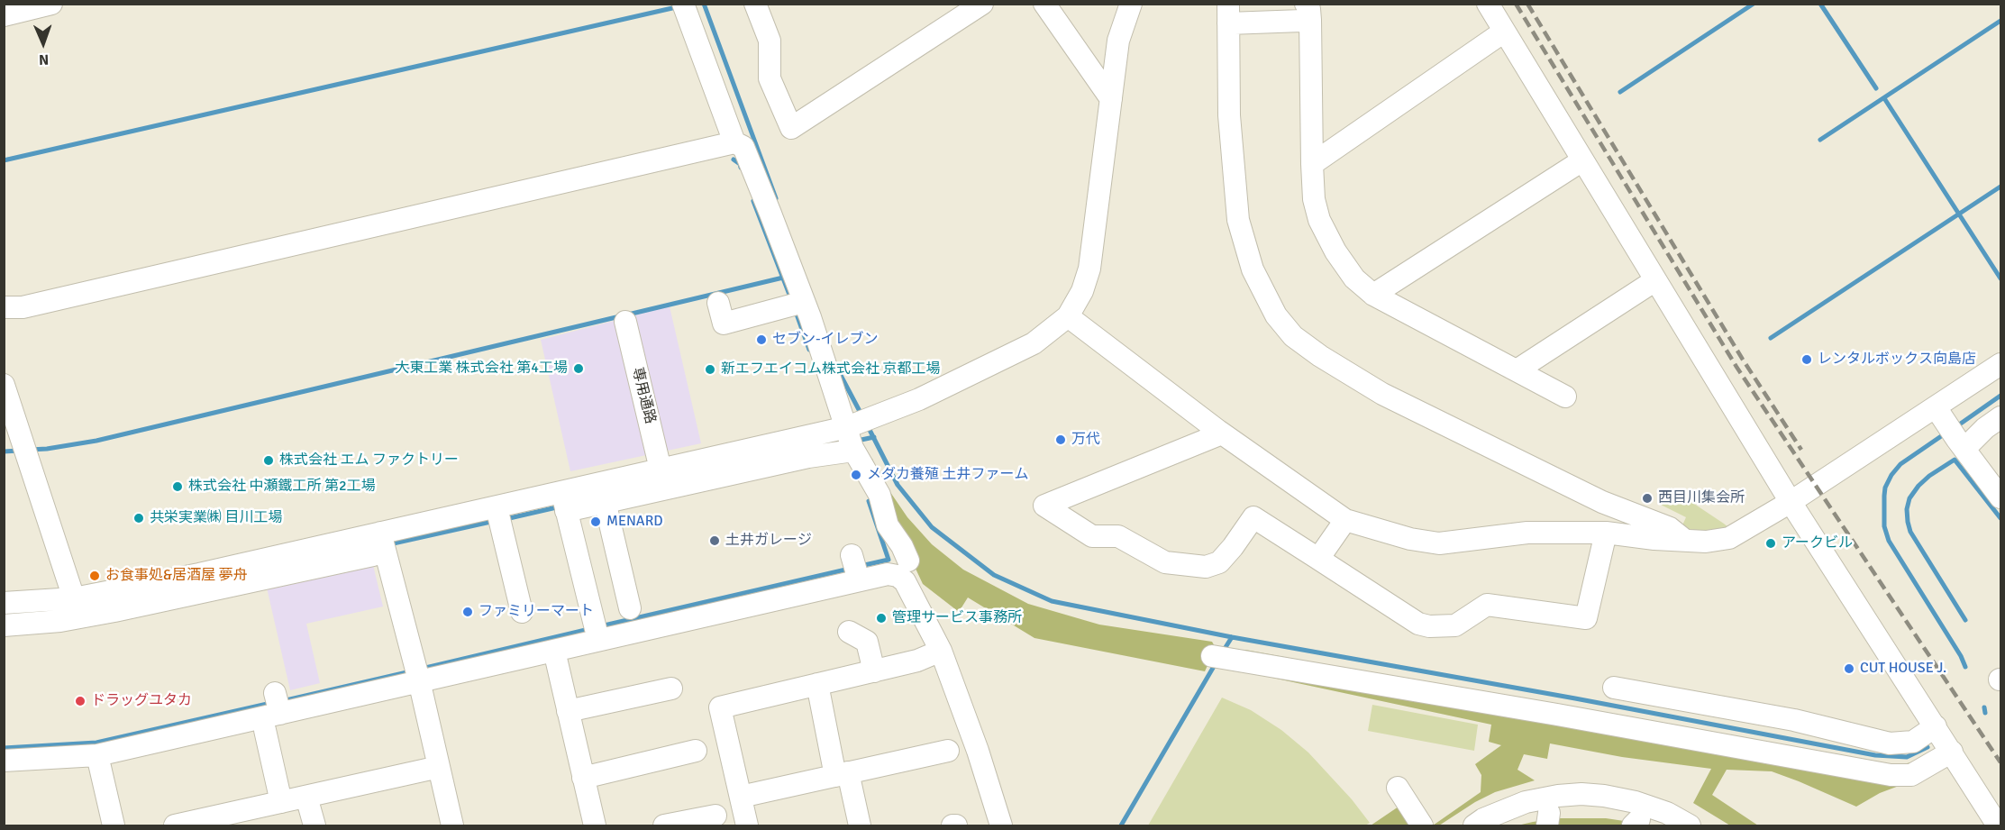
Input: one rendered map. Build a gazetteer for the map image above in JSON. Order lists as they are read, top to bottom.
{
  "streets": {
    "street": ["専用通路"]
  },
  "places": [
    "セブン-イレブン",
    "レンタルボックス向島店",
    "大東工業 株式会社 第4工場",
    "新エフエイコム株式会社 京都工場",
    "万代",
    "株式会社 エム ファクトリー",
    "メダカ養殖 土井ファーム",
    "株式会社 中瀬鐵工所 第2工場",
    "西目川集会所",
    "共栄実業㈱ 目川工場",
    "MENARD",
    "土井ガレージ",
    "アークビル",
    "お食事処&居酒屋 夢舟",
    "ファミリーマート",
    "管理サービス事務所",
    "CUT HOUSE J.",
    "ドラッグユタカ"
  ],
  "north": "bottom"
}
